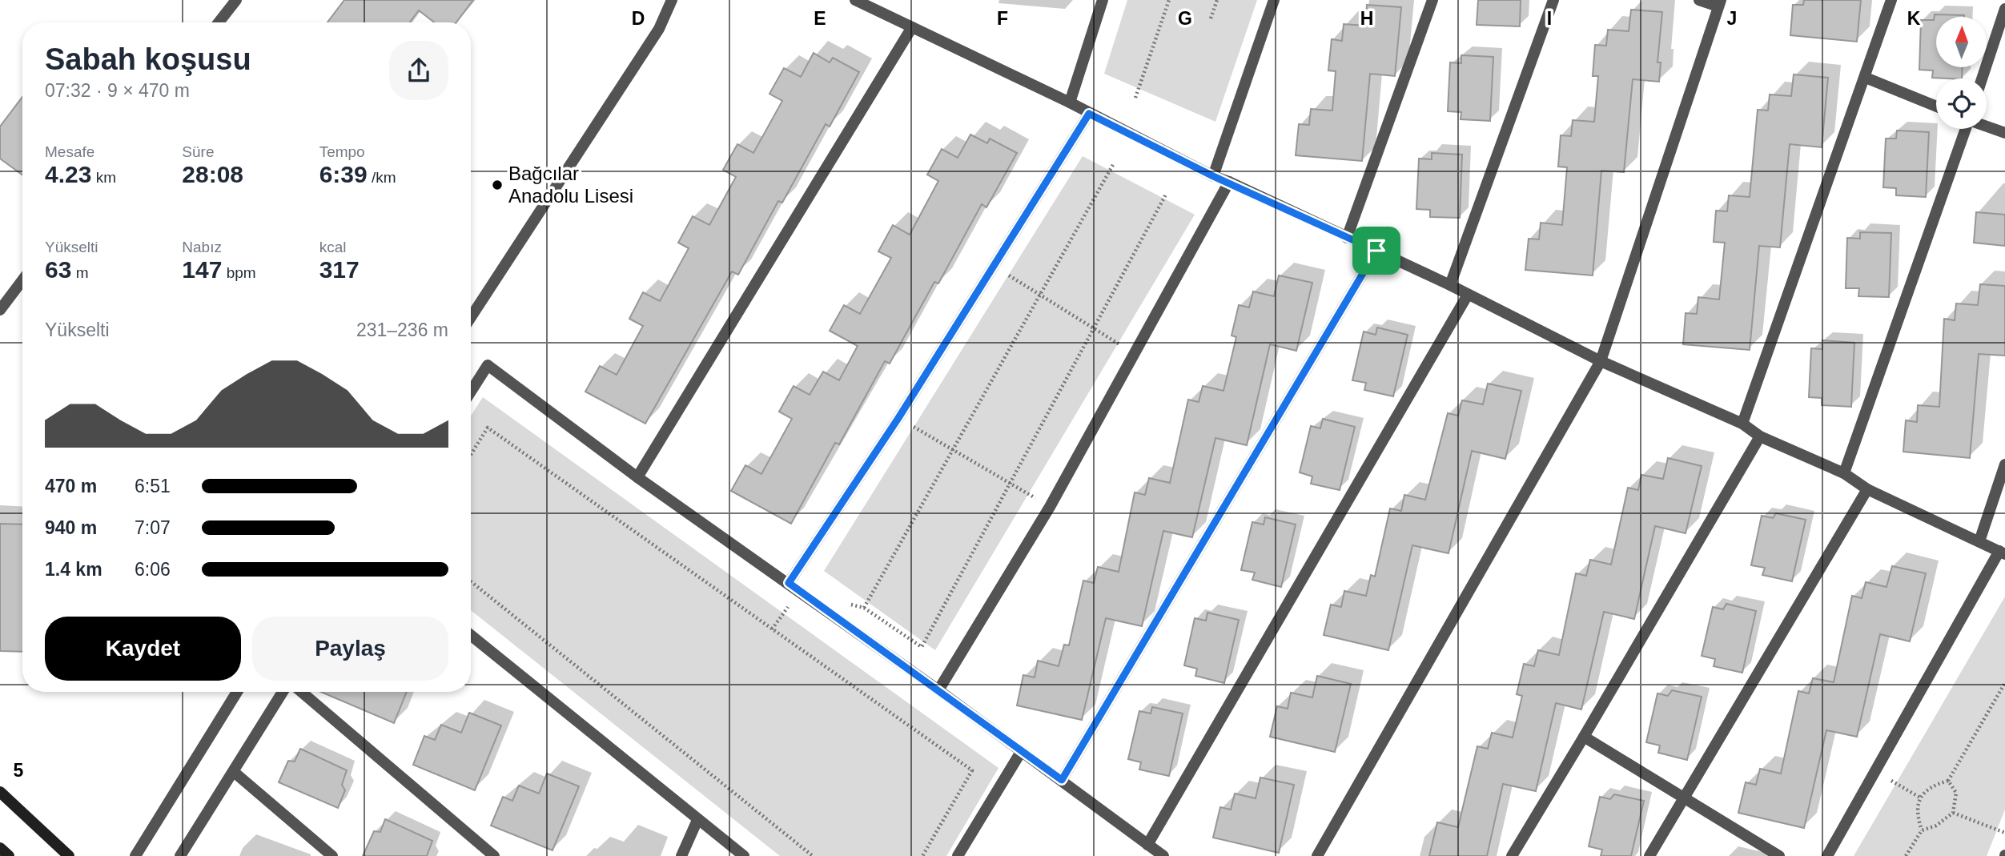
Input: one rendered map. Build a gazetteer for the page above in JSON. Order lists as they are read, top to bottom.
{
  "places": ["Bağcılar Anadolu Lisesi"],
  "north": "top",
  "page": {
    "heading": ["Sabah koşusu", "07:32 · 9 × 470 m"],
    "stats": [
      ["Mesafe", "4.23 km"],
      ["Süre", "28:08"],
      ["Tempo", "6:39 /km"],
      ["Yükselti", "63 m"],
      ["Nabız", "147 bpm"],
      ["kcal", "317"]
    ],
    "chart": ["Yükselti", "231–236 m"],
    "list": [
      {
        "name": "470 m",
        "note": "6:51"
      },
      {
        "name": "940 m",
        "note": "7:07"
      },
      {
        "name": "1.4 km",
        "note": "6:06"
      }
    ],
    "buttons": ["Kaydet", "Paylaş"]
  },
  "grid": {
    "columns": [
      "D",
      "E",
      "F",
      "G",
      "H",
      "I",
      "J",
      "K"
    ],
    "rows": ["5"]
  }
}
